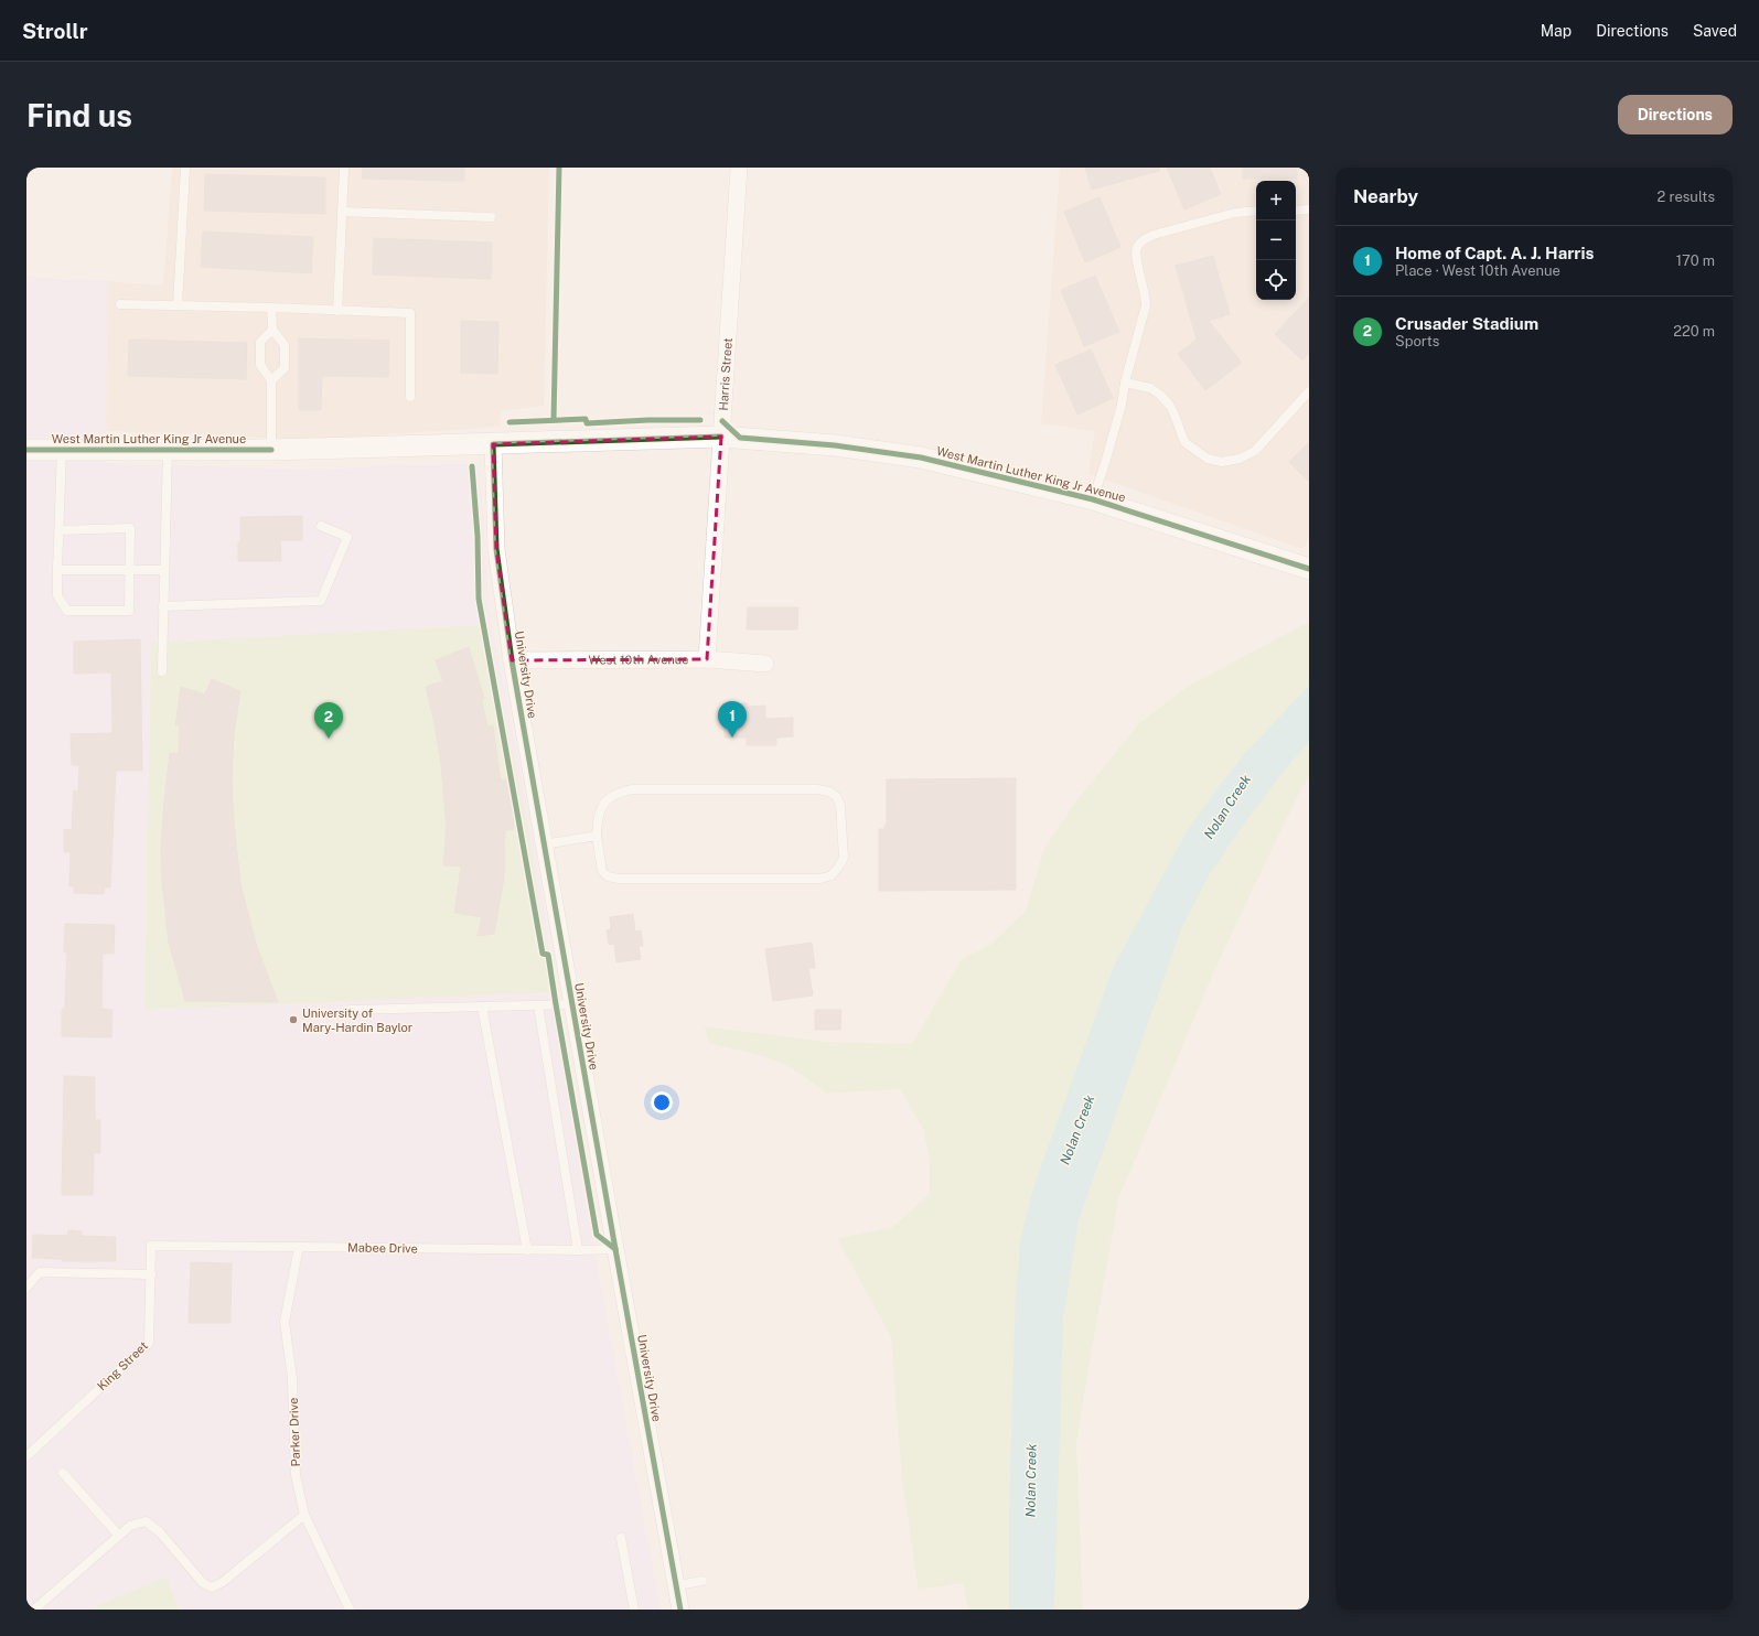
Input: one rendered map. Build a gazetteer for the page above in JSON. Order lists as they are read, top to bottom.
{
  "streets": {
    "street": [
      "Harris Street",
      "West Martin Luther King Jr Avenue",
      "West 10th Avenue",
      "University Drive"
    ],
    "lane": ["Mabee Drive", "King Street", "Parker Drive"]
  },
  "crossings": [
    ["Harris Street", "West Martin Luther King Jr Avenue"],
    ["Harris Street", "West 10th Avenue"],
    ["West Martin Luther King Jr Avenue", "University Drive"],
    ["West 10th Avenue", "University Drive"],
    ["University Drive", "Mabee Drive"],
    ["Mabee Drive", "King Street"],
    ["Mabee Drive", "Parker Drive"]
  ],
  "water": ["Nolan Creek"],
  "places": ["University of Mary-Hardin Baylor"],
  "page": {
    "header": "Strollr",
    "nav": ["Map", "Directions", "Saved"],
    "buttons": "Directions",
    "title": "Find us",
    "heading": ["Nearby", "2 results"],
    "map_buttons": ["+", "−"],
    "list": [
      {
        "mark": "1",
        "name": "Home of Capt. A. J. Harris",
        "note": "Place · West 10th Avenue",
        "value": "170 m"
      },
      {
        "mark": "2",
        "name": "Crusader Stadium",
        "note": "Sports",
        "value": "220 m"
      }
    ],
    "pins": ["1", "2"]
  }
}
